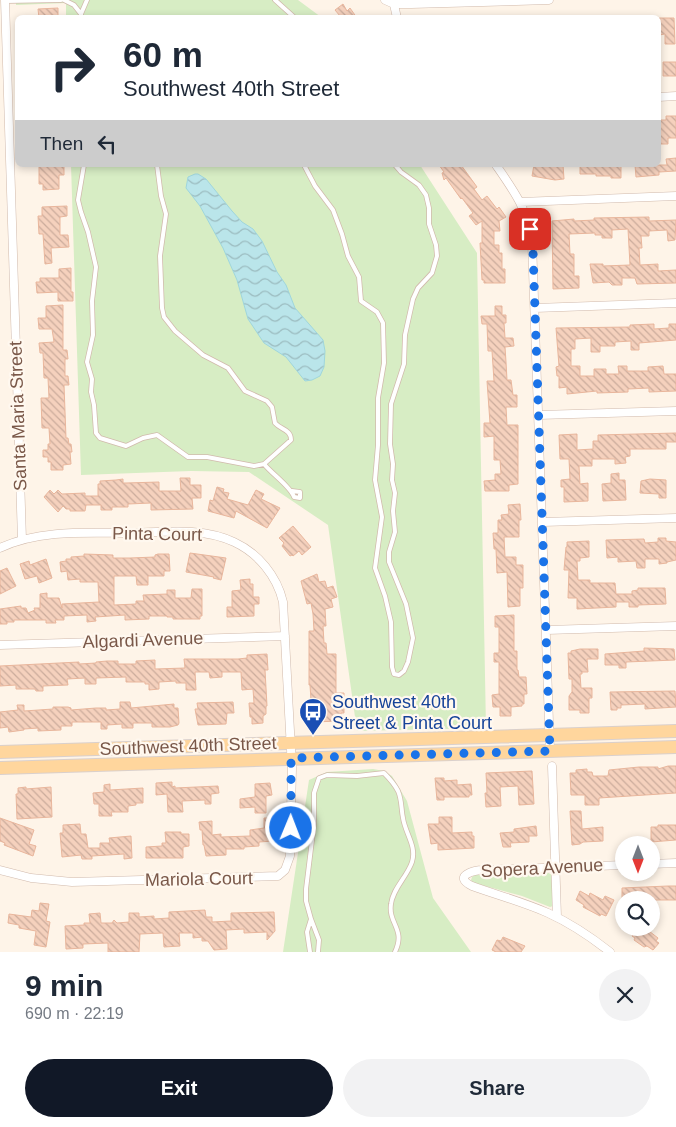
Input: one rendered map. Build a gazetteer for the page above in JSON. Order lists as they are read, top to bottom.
{
  "streets": {
    "main road": ["Southwest 40th Street"],
    "street": [
      "Santa Maria Street",
      "Pinta Court",
      "Algardi Avenue",
      "Sopera Avenue",
      "Mariola Court"
    ]
  },
  "crossings": [
    ["Santa Maria Street", "Pinta Court"],
    ["Pinta Court", "Algardi Avenue"],
    ["Pinta Court", "Southwest 40th Street"],
    ["Pinta Court", "Mariola Court"],
    ["Southwest 40th Street", "Mariola Court"]
  ],
  "places": {
    "bus stop": ["Southwest 40th Street & Pinta Court"]
  },
  "north": "bottom",
  "page": {
    "turn": ["60 m", "Southwest 40th Street"],
    "then": "Then",
    "heading": ["9 min", "690 m · 22:19"],
    "buttons": ["Exit", "Share"]
  }
}
